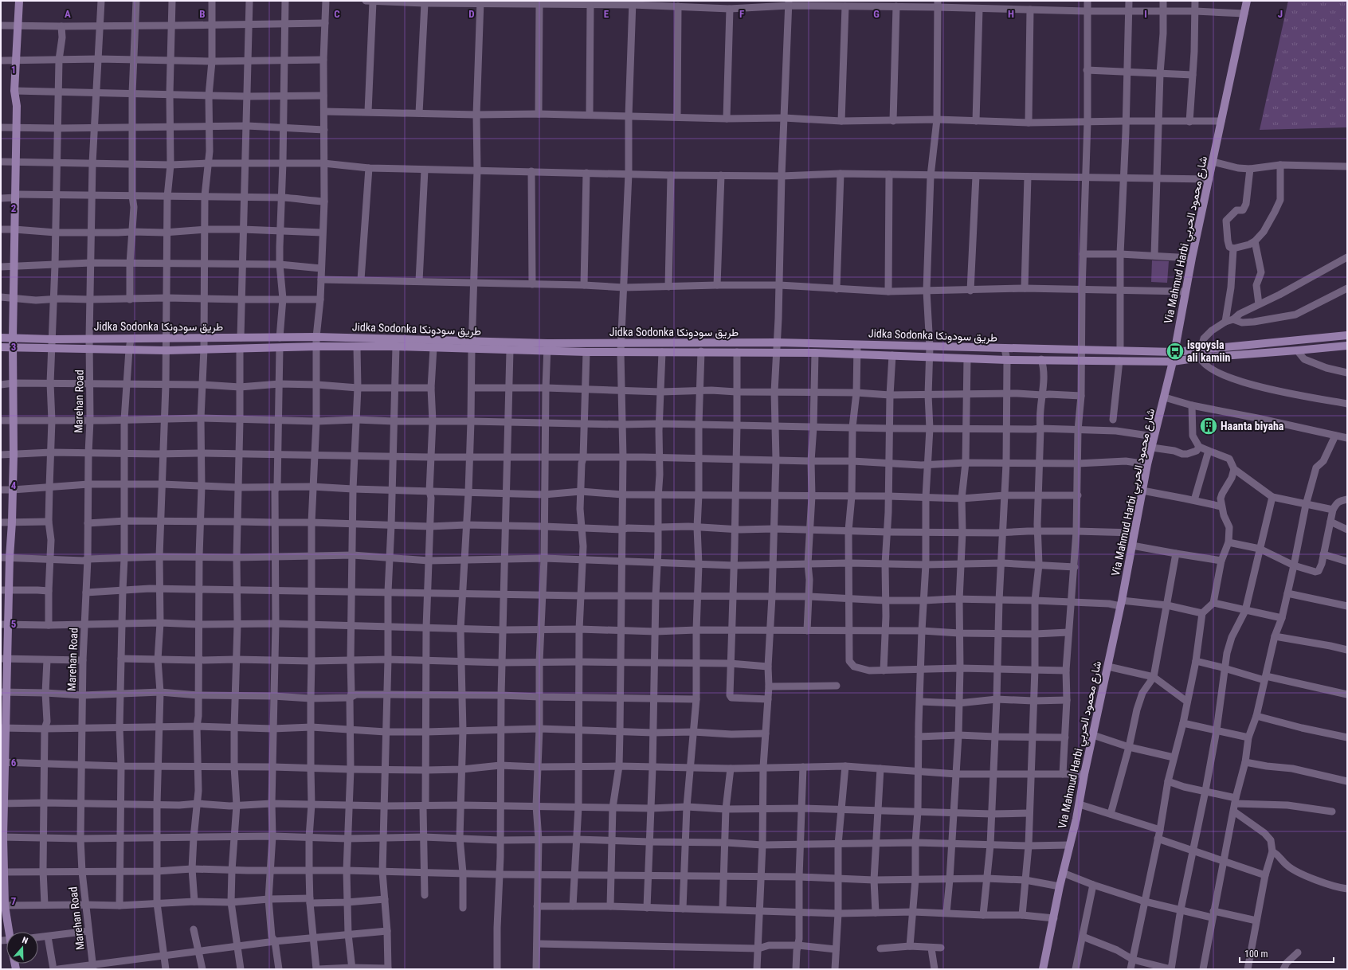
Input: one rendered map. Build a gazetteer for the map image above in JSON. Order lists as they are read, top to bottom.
{
  "streets": {
    "main road": ["Via Mahmud Harbi شارع محمود الحربي", "Jidka Sodonka طريق سودونكا"],
    "street": ["Marehan Road"]
  },
  "crossings": [
    ["Via Mahmud Harbi شارع محمود الحربي", "Jidka Sodonka طريق سودونكا"],
    ["Jidka Sodonka طريق سودونكا", "Marehan Road"]
  ],
  "places": {
    "bus stop": ["isgoysla ali kamiin"],
    "building": ["Haanta biyaha"]
  },
  "scale_bar": "100 m",
  "north": "top",
  "grid": {
    "columns": [
      "A",
      "B",
      "C",
      "D",
      "E",
      "F",
      "G",
      "H",
      "I",
      "J"
    ],
    "rows": [
      "1",
      "2",
      "3",
      "4",
      "5",
      "6",
      "7"
    ]
  }
}
